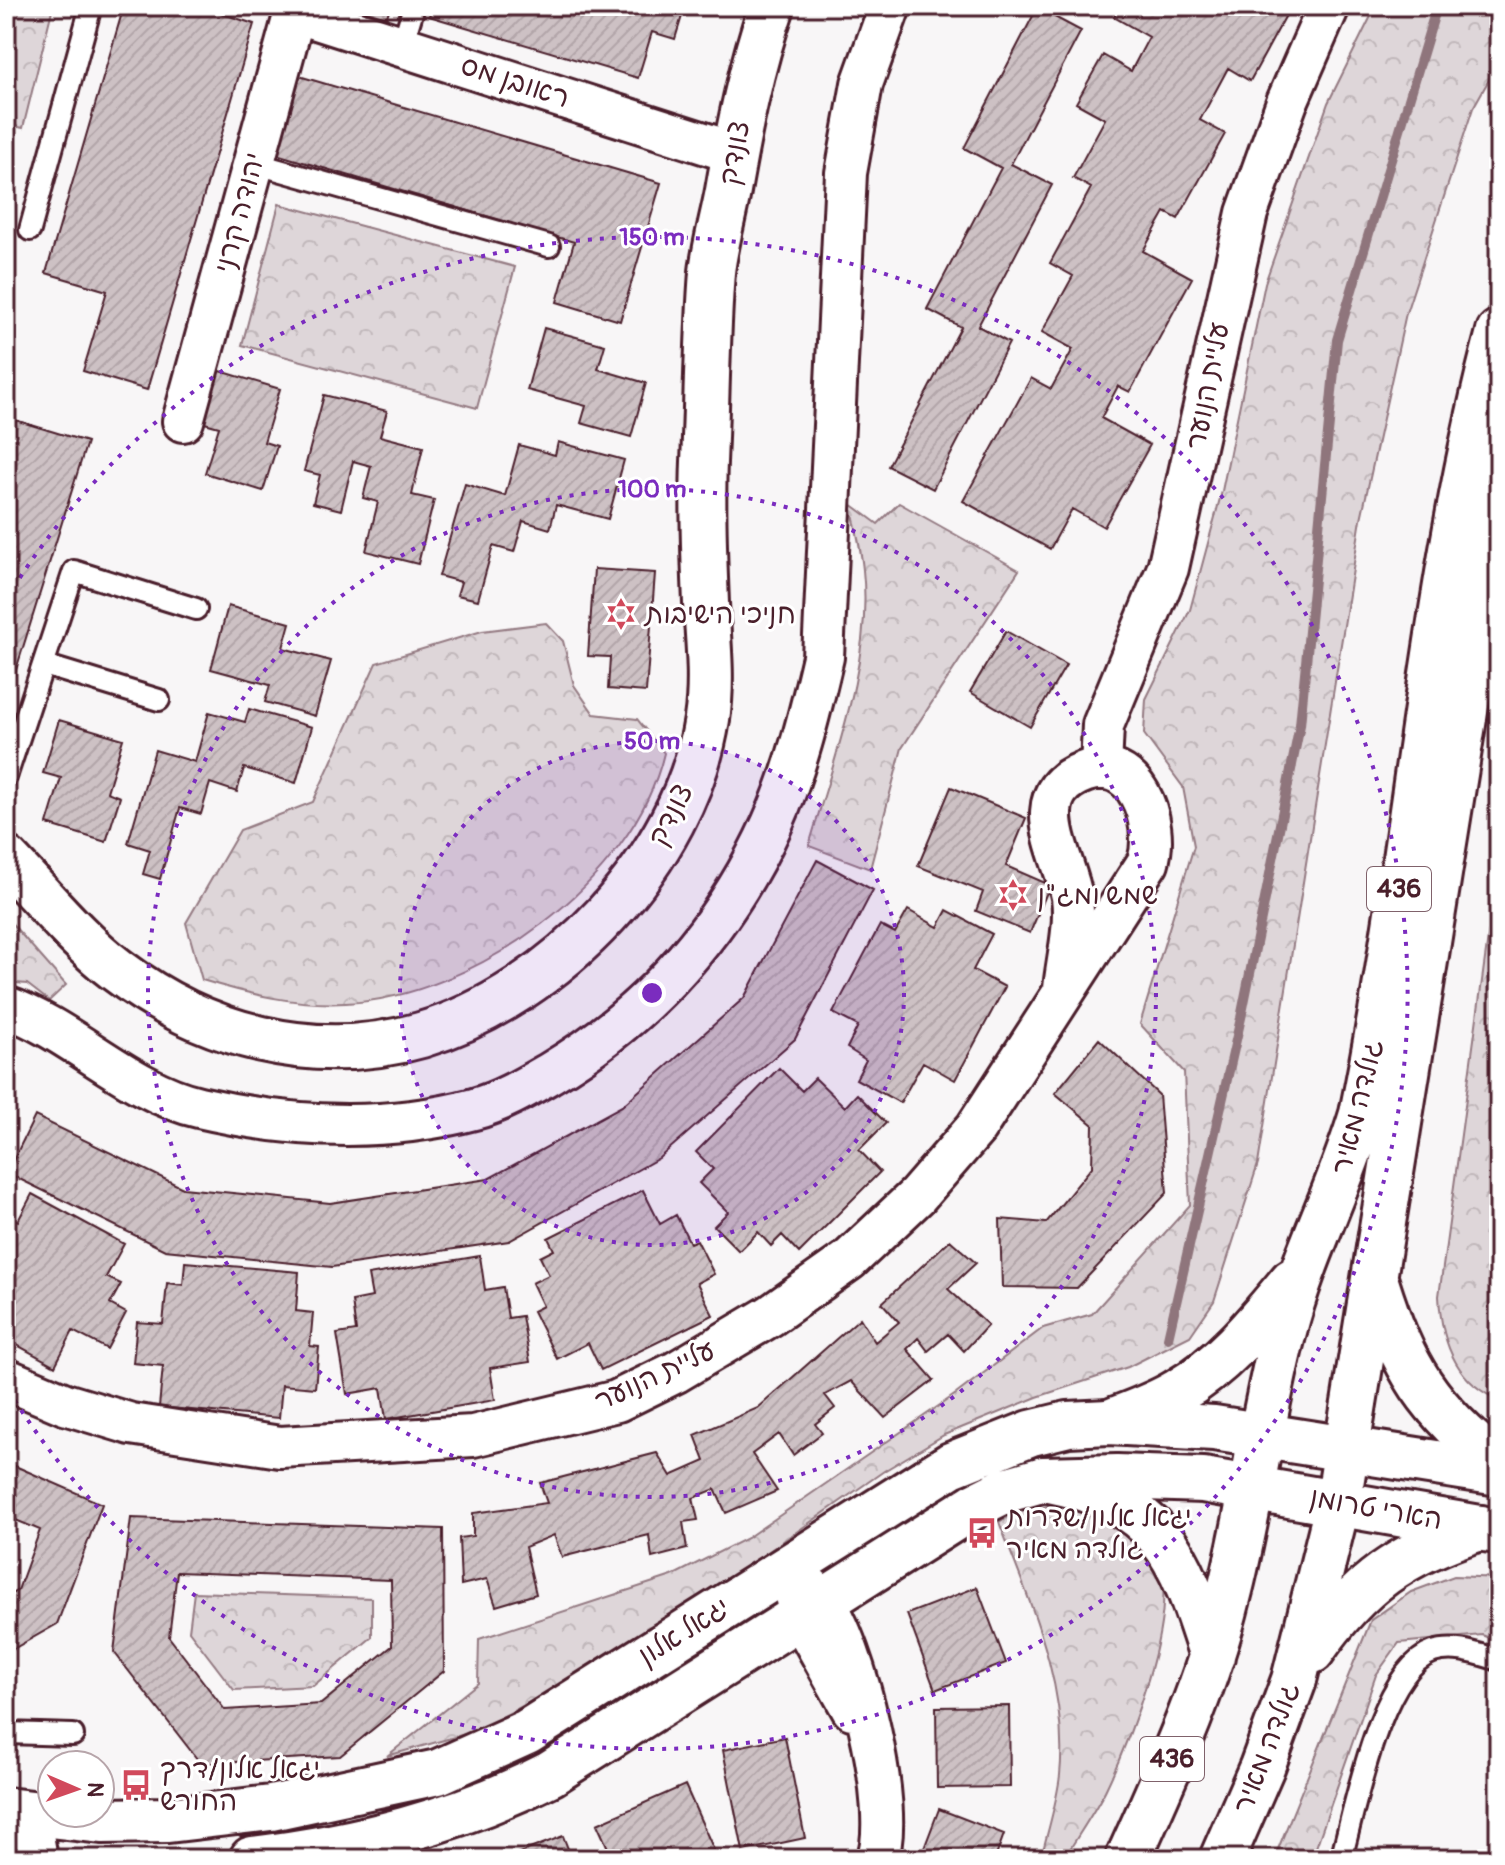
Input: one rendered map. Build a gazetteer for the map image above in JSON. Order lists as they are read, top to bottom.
{
  "streets": {
    "street": [
      "ראובן מס",
      "צונדק",
      "יהודה קרני",
      "עליית הנוער",
      "436",
      "גולדה מאיר",
      "הארי טרומן",
      "יגאל אלון"
    ]
  },
  "crossings": [
    ["ראובן מס", "צונדק"],
    ["ראובן מס", "יהודה קרני"],
    ["גולדה מאיר", "הארי טרומן"],
    ["גולדה מאיר", "יגאל אלון"],
    ["הארי טרומן", "יגאל אלון"]
  ],
  "places": {
    "synagogue": ["חניכי הישיבות", "שמש ומג\"ן"],
    "bus stop": ["יגאל אלון/שדרות גולדה מאיר", "יגאל אלון/דרך החורש"]
  },
  "north": "right",
  "rings": ["150 m", "100 m", "50 m"]
}
